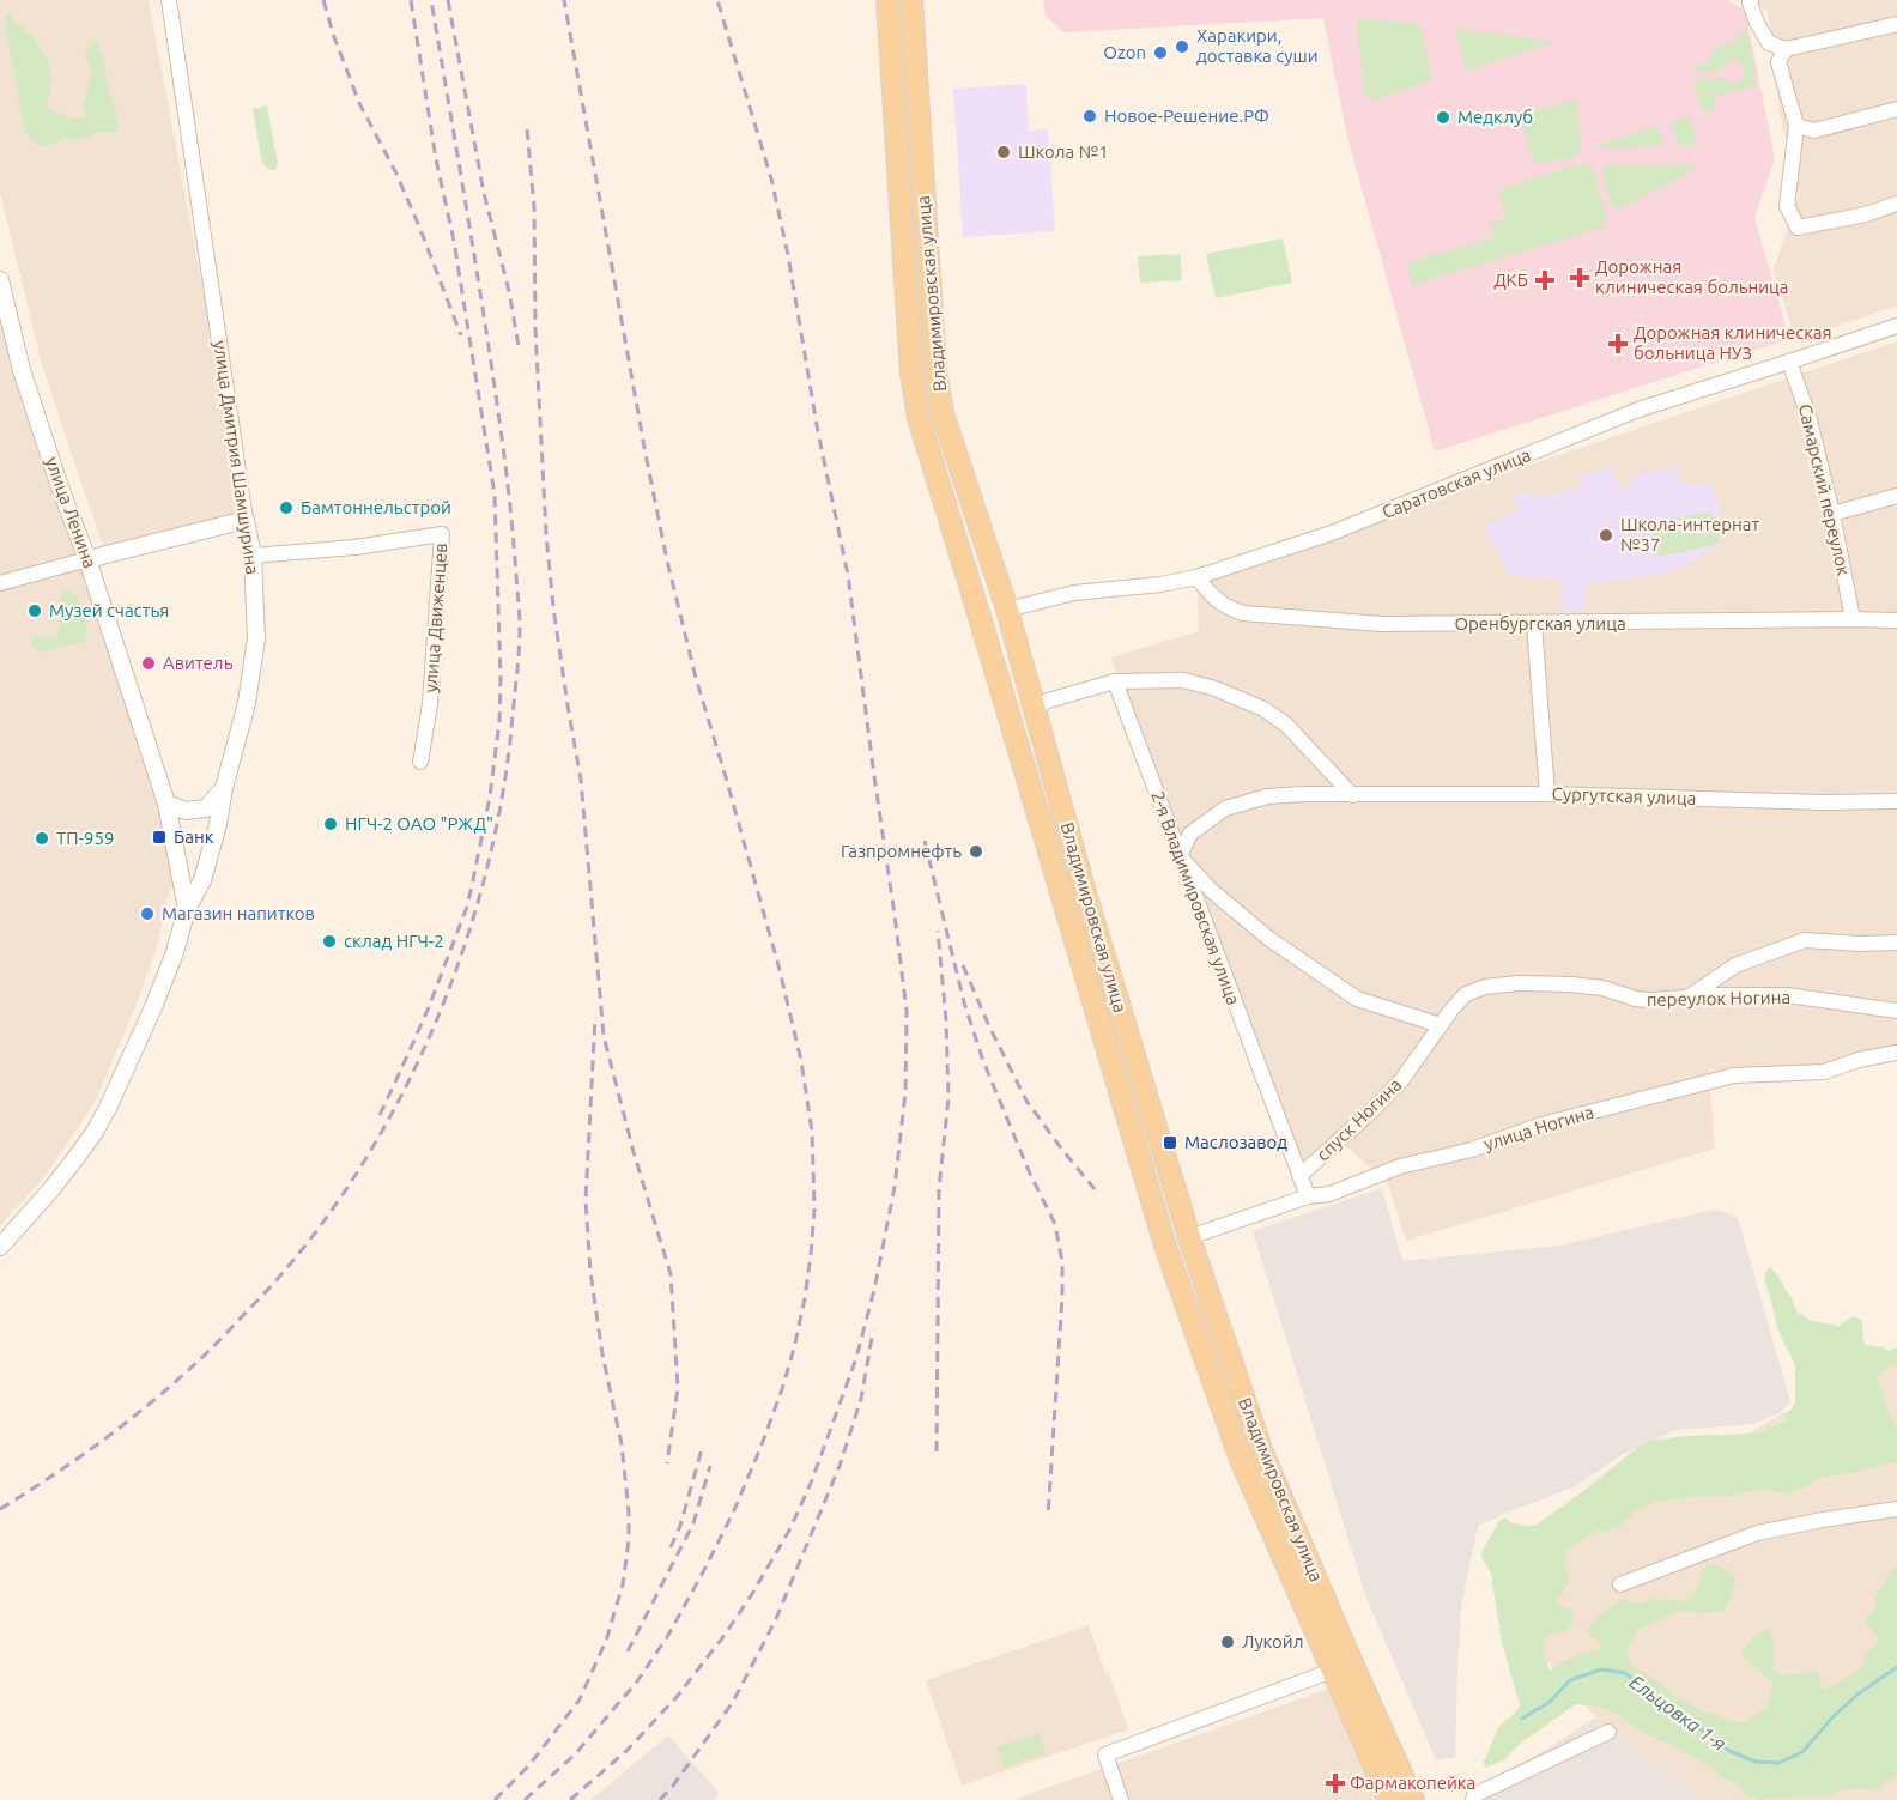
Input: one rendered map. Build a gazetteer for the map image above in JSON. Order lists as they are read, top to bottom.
{
  "streets": {
    "main road": ["Владимировская улица"],
    "street": [
      "улица Дмитрия Шамшурина",
      "Саратовская улица",
      "Самарский переулок",
      "улица Ленина",
      "улица Движенцев",
      "Оренбургская улица",
      "Сургутская улица",
      "2-я Владимировская улица",
      "переулок Ногина",
      "спуск Ногина",
      "улица Ногина"
    ]
  },
  "crossings": [
    ["Владимировская улица", "Саратовская улица"],
    ["Владимировская улица", "улица Ногина"],
    ["улица Дмитрия Шамшурина", "улица Ленина"],
    ["улица Дмитрия Шамшурина", "улица Движенцев"],
    ["Саратовская улица", "Самарский переулок"],
    ["Саратовская улица", "Оренбургская улица"],
    ["Самарский переулок", "Оренбургская улица"],
    ["Сургутская улица", "2-я Владимировская улица"],
    ["2-я Владимировская улица", "спуск Ногина"],
    ["2-я Владимировская улица", "улица Ногина"],
    ["переулок Ногина", "спуск Ногина"]
  ],
  "water": ["Ельцовка 1-я"],
  "places": {
    "other": [
      "Харакири, доставка суши",
      "Ozon",
      "Новое-Решение.РФ",
      "Медклуб",
      "Школа №1",
      "Бамтоннельстрой",
      "Школа-интернат №37",
      "Музей счастья",
      "Авитель",
      "НГЧ-2 ОАО \"РЖД\"",
      "ТП-959",
      "Газпромнефть",
      "Магазин напитков",
      "склад НГЧ-2",
      "Лукойл"
    ],
    "health": [
      "Дорожная клиническая больница",
      "ДКБ",
      "Дорожная клиническая больница НУЗ",
      "Фармакопейка"
    ],
    "transit": ["Банк", "Маслозавод"]
  }
}
